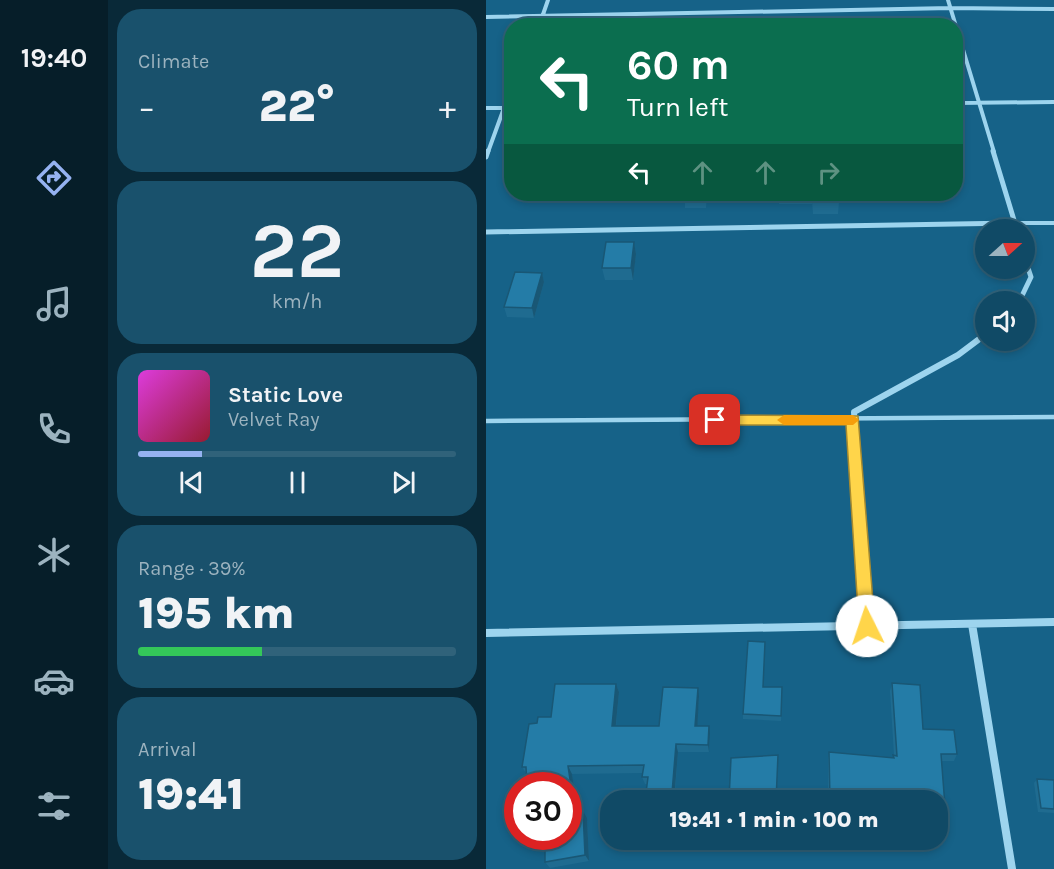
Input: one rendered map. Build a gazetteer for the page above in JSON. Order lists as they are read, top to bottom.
{
  "north": "right",
  "page": {
    "tabs": "19:40",
    "tile": [
      "Climate",
      ["22", "km/h"],
      ["Range · 39%", "195 km"],
      ["Arrival", "19:41"]
    ],
    "turn": ["60 m", "Turn left"],
    "heat": ["−", "22°", "+"],
    "song": ["Static Love", "Velvet Ray"],
    "limit": "30",
    "trip": "19:41 · 1 min · 100 m"
  }
}
